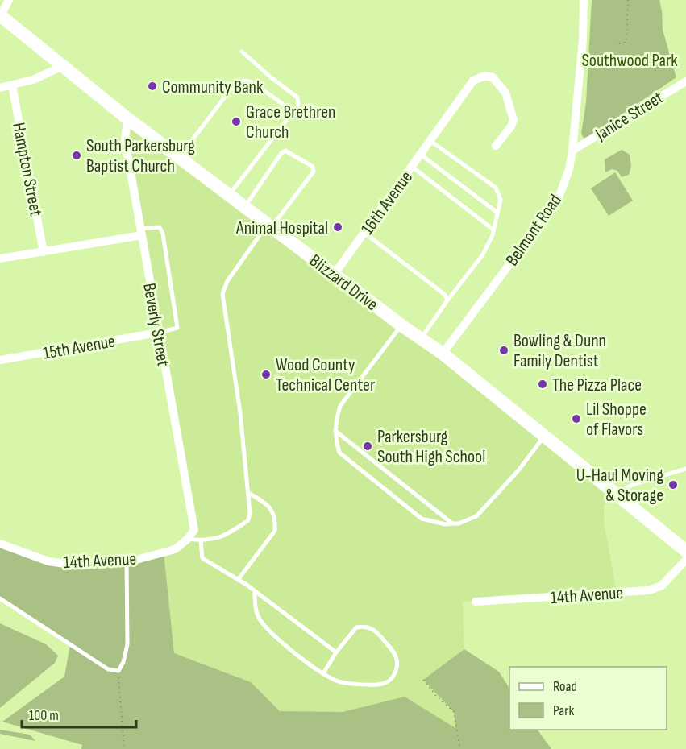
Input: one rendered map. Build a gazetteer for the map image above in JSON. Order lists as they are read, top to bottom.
{
  "streets": {
    "main road": ["Blizzard Drive"],
    "street": [
      "Janice Street",
      "Hampton Street",
      "16th Avenue",
      "Belmont Road",
      "Beverly Street",
      "15th Avenue",
      "14th Avenue"
    ]
  },
  "crossings": [
    ["Janice Street", "Belmont Road"],
    ["16th Avenue", "Blizzard Drive"],
    ["Belmont Road", "Blizzard Drive"],
    ["Blizzard Drive", "Beverly Street"],
    ["Beverly Street", "15th Avenue"],
    ["Beverly Street", "14th Avenue"]
  ],
  "parks": ["Southwood Park"],
  "places": [
    "Community Bank",
    "Grace Brethren Church",
    "South Parkersburg Baptist Church",
    "Animal Hospital",
    "Bowling & Dunn Family Dentist",
    "Wood County Technical Center",
    "The Pizza Place",
    "Lil Shoppe of Flavors",
    "Parkersburg South High School",
    "U-Haul Moving & Storage"
  ],
  "legend": ["Road", "Park"],
  "scale_bar": "100 m"
}
